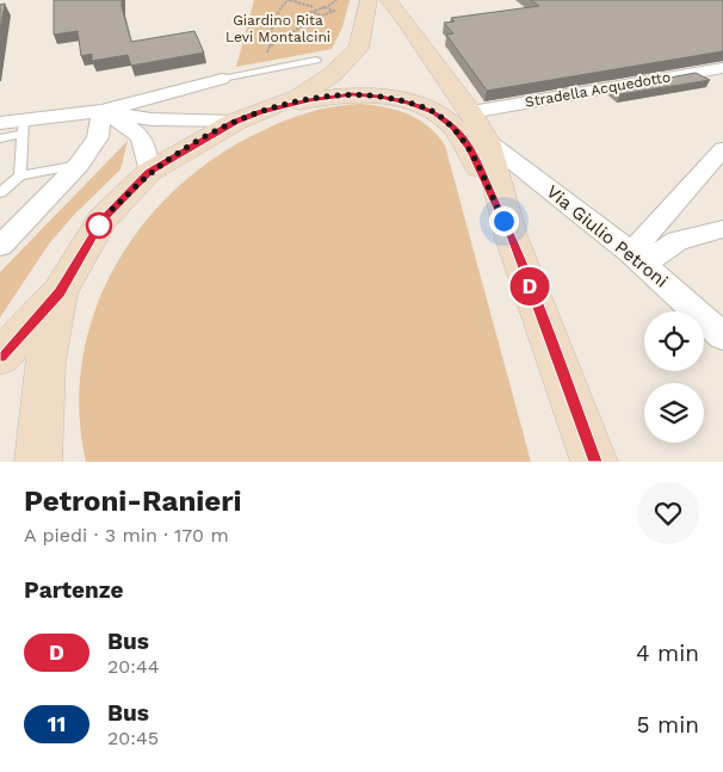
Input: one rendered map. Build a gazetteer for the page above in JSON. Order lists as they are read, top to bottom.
{
  "streets": {
    "street": ["Stradella Acquedotto", "Via Giulio Petroni"]
  },
  "parks": ["Giardino Rita Levi Montalcini"],
  "lines": ["bus line D"],
  "page": {
    "on_map": "D",
    "heading": [
      ["Petroni-Ranieri", "A piedi · 3 min · 170 m"],
      "Partenze"
    ],
    "list": [
      {
        "mark": "D",
        "name": "Bus",
        "note": "20:44",
        "value": "4 min"
      },
      {
        "mark": "11",
        "name": "Bus",
        "note": "20:45",
        "value": "5 min"
      }
    ]
  }
}
